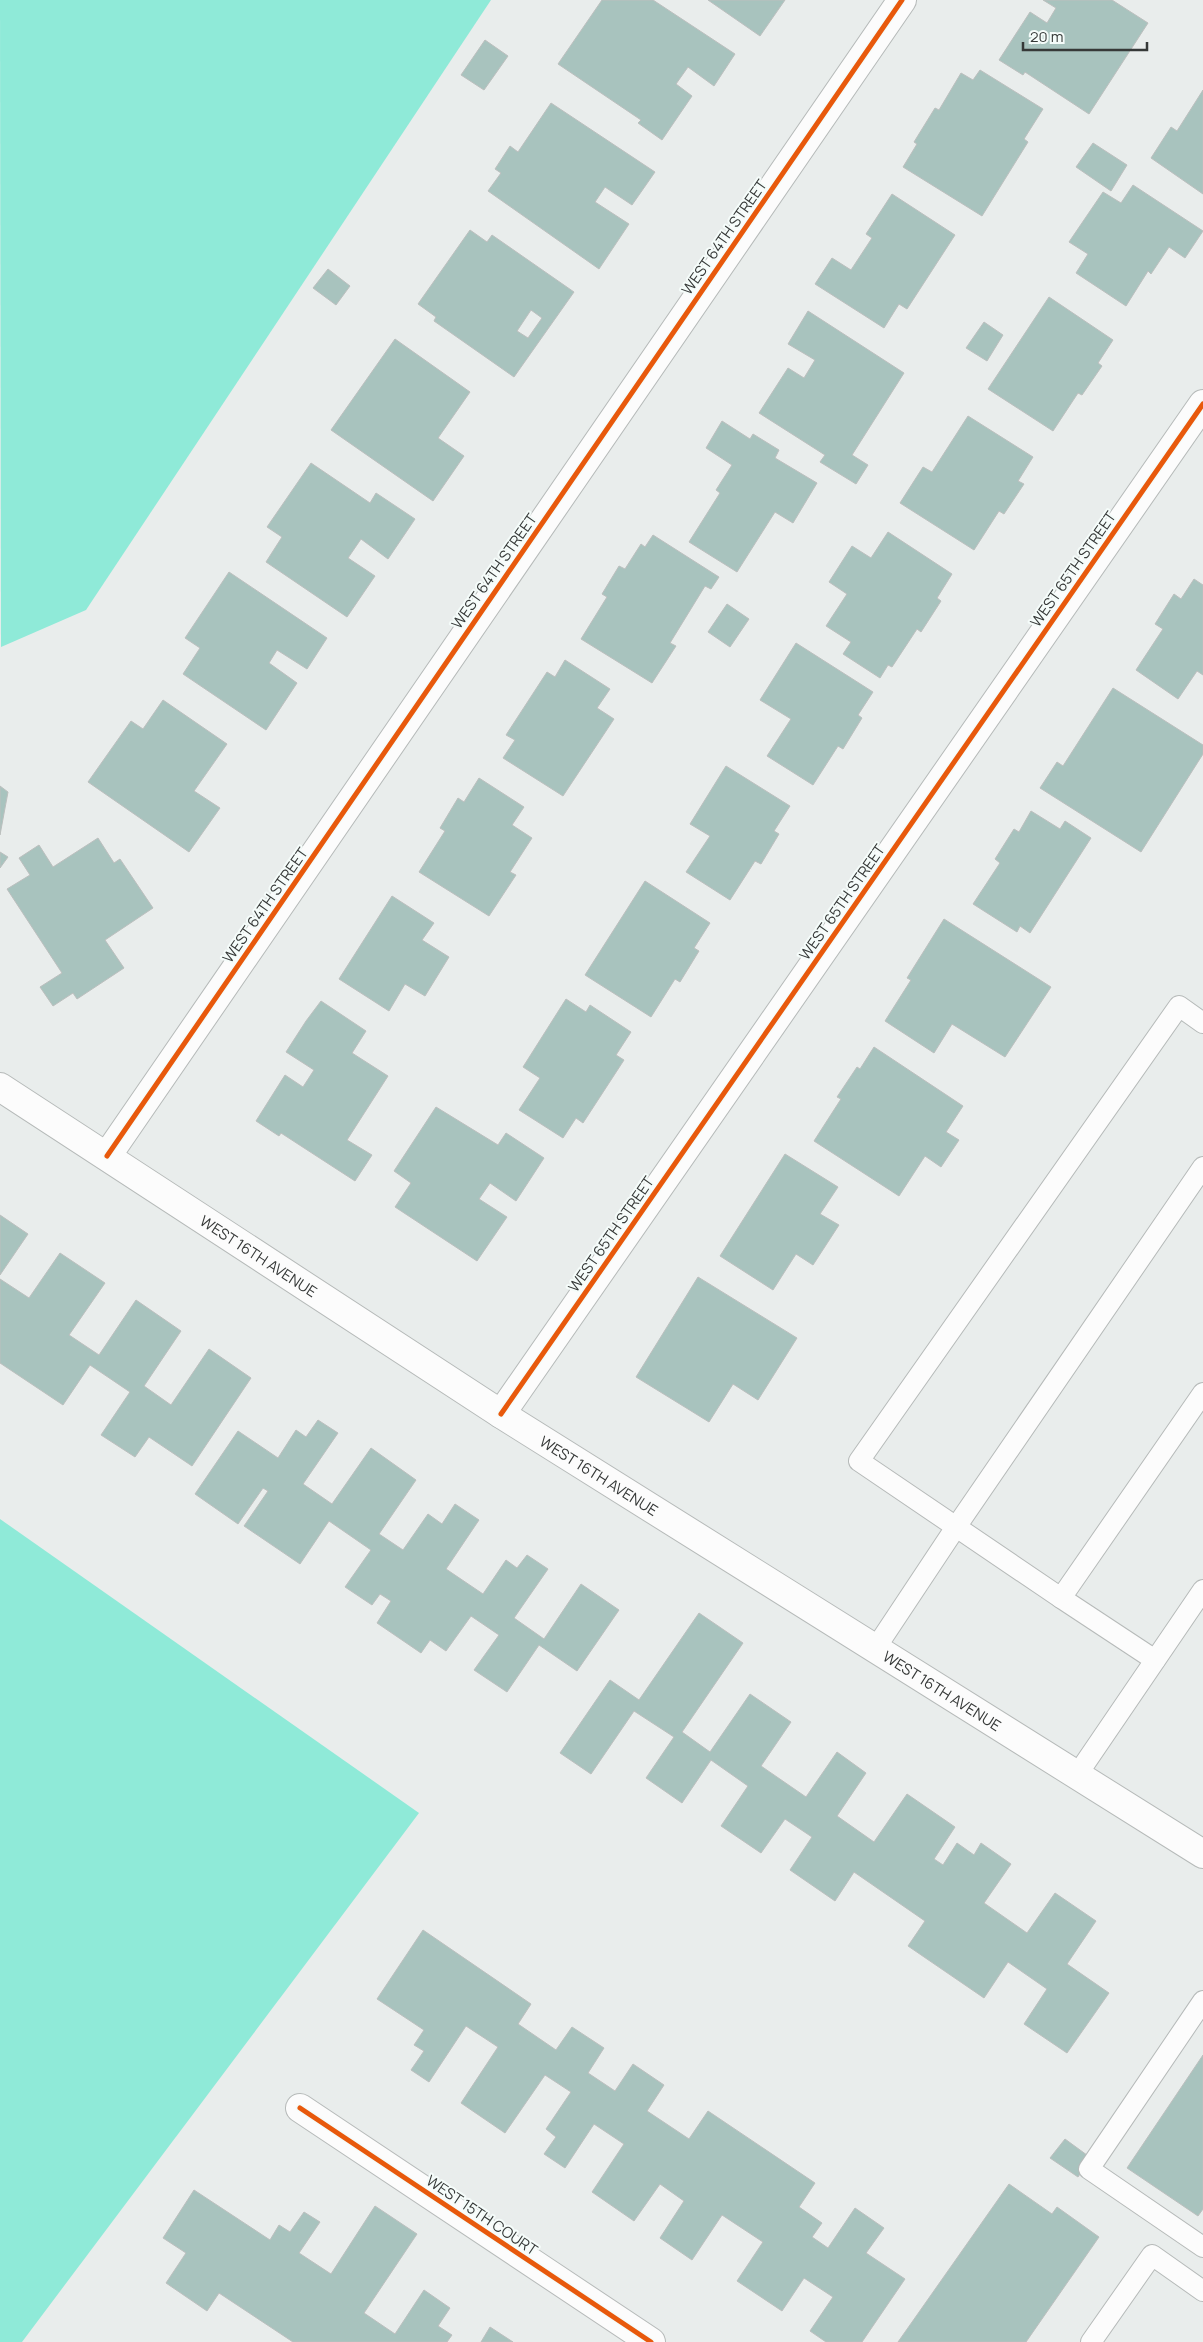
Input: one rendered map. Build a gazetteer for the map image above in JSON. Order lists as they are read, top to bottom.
{
  "streets": {
    "street": [
      "WEST 64TH STREET",
      "WEST 65TH STREET",
      "WEST 16TH AVENUE",
      "WEST 15TH COURT"
    ]
  },
  "crossings": [
    ["WEST 64TH STREET", "WEST 16TH AVENUE"],
    ["WEST 65TH STREET", "WEST 16TH AVENUE"]
  ],
  "scale_bar": "20 m"
}
